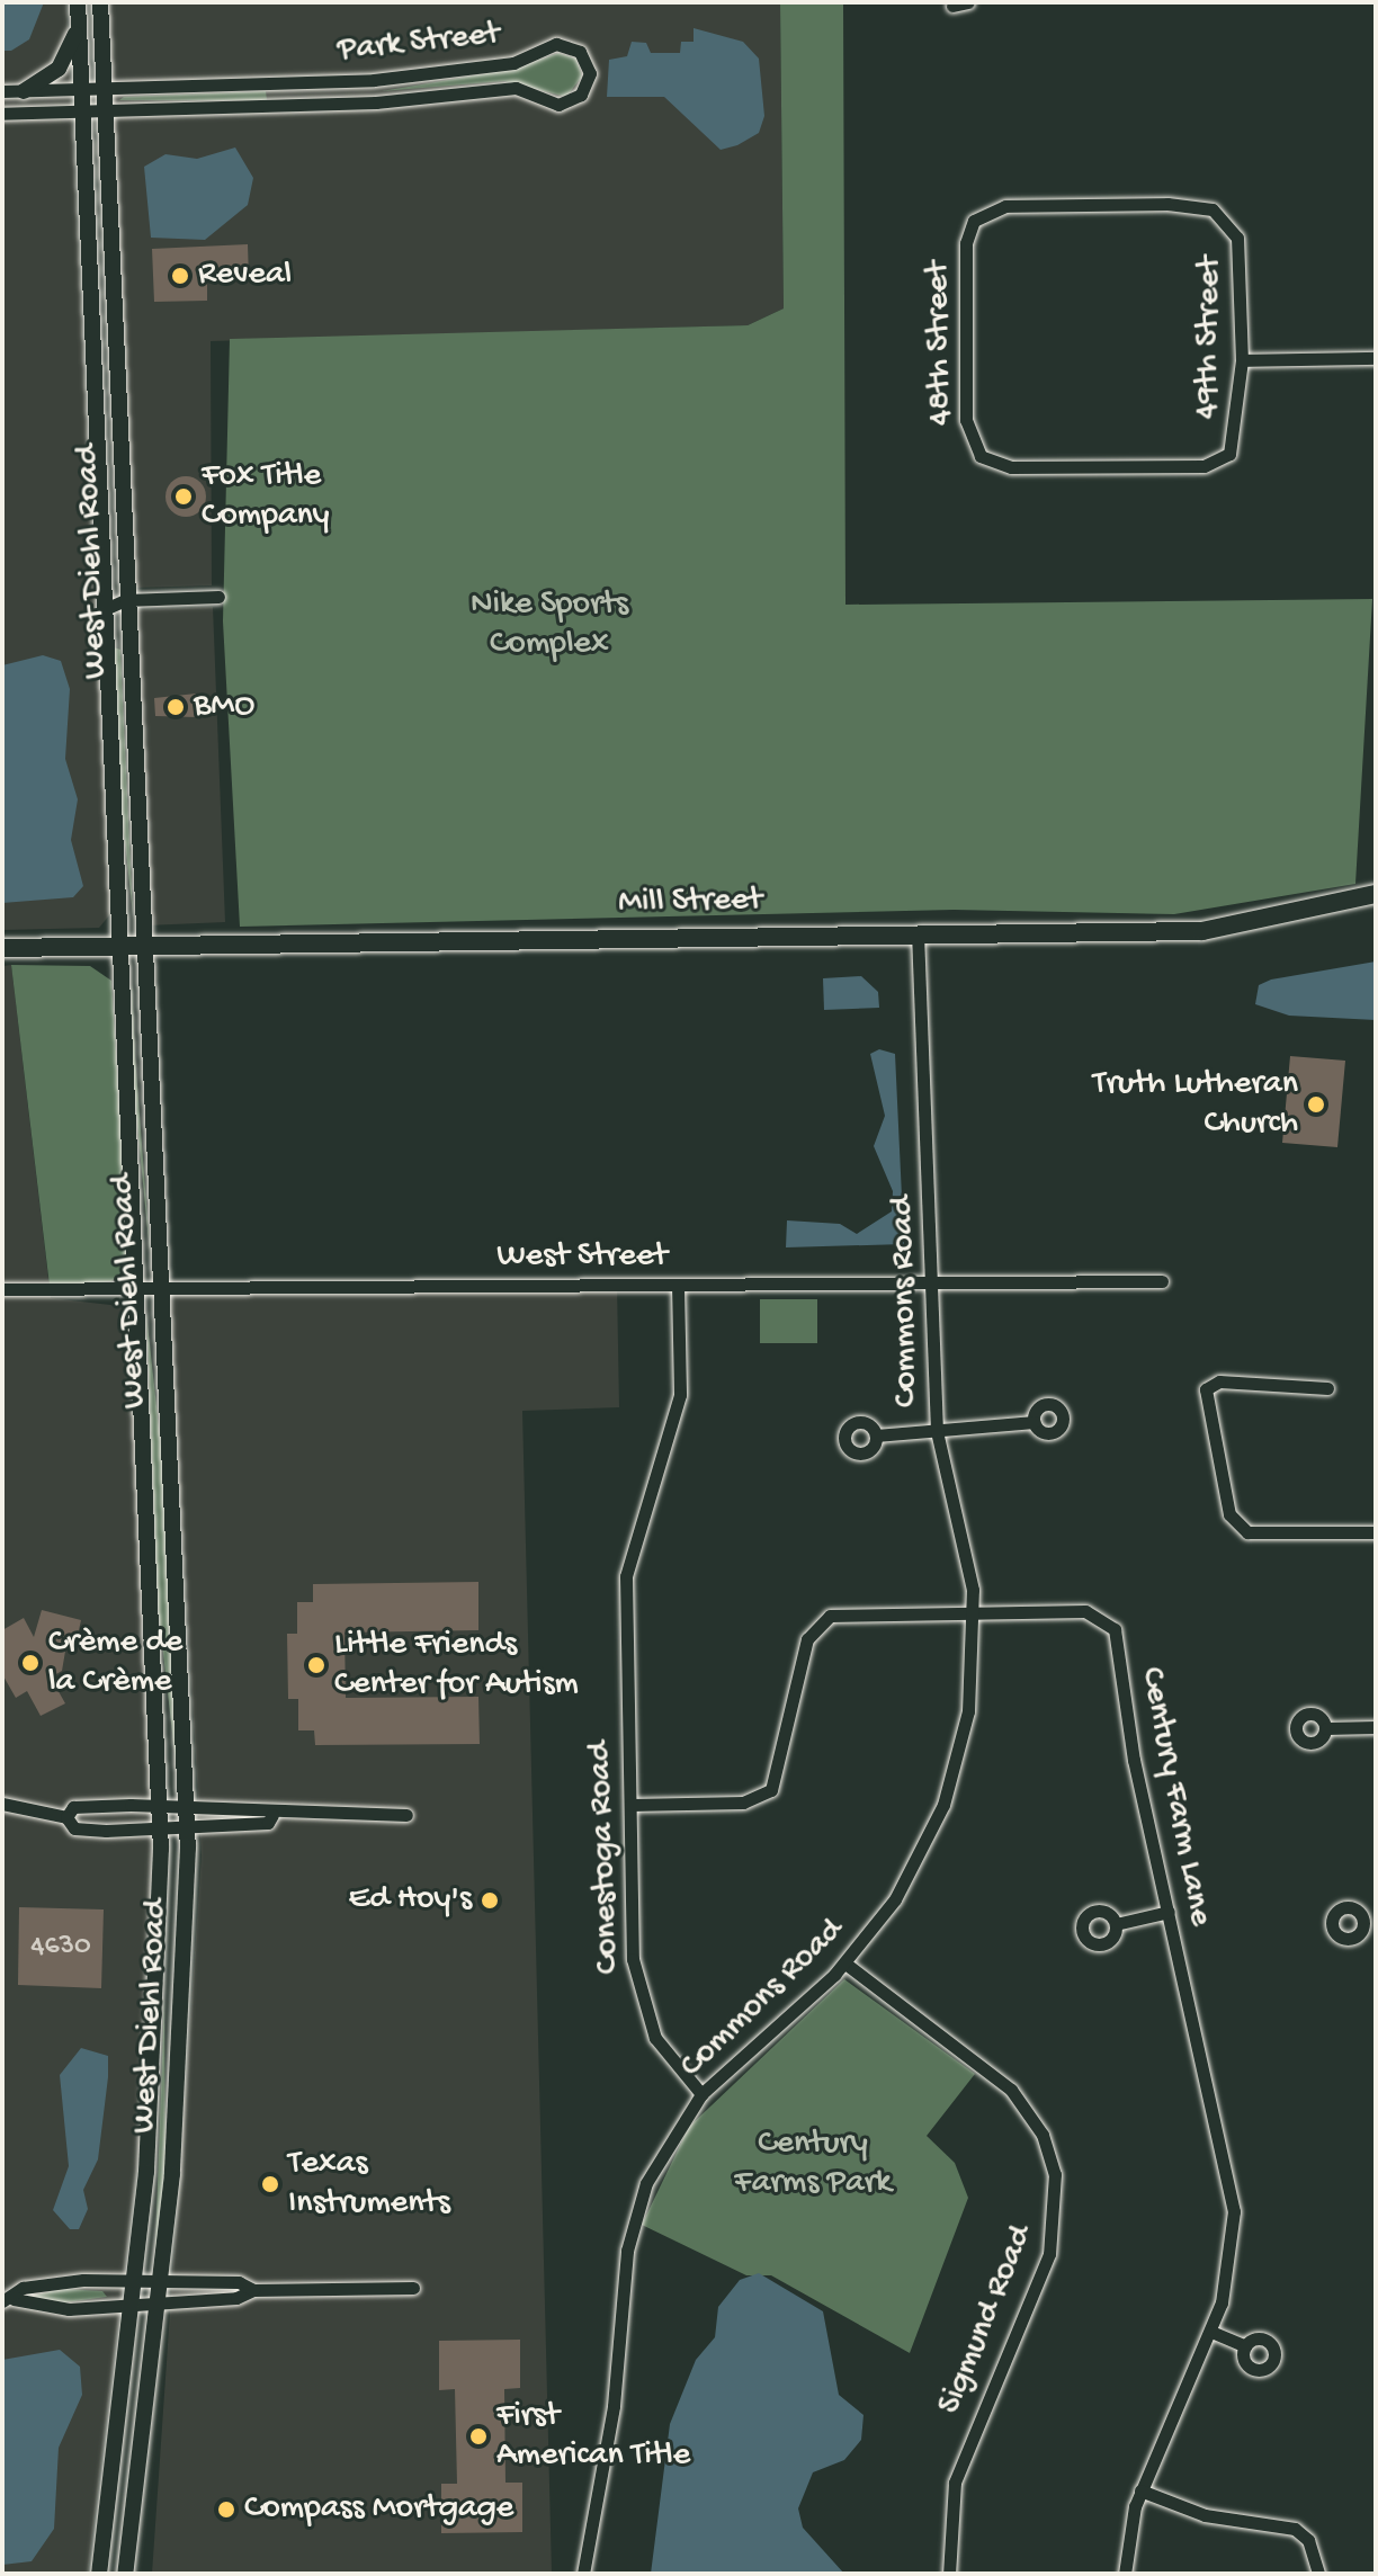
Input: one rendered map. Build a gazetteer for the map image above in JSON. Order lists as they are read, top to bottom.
{
  "streets": {
    "main road": ["Mill Street"],
    "street": [
      "Park Street",
      "49th Street",
      "48th Street",
      "West Diehl Road",
      "West Street",
      "Commons Road",
      "Century Farm Lane",
      "Conestoga Road",
      "Sigmund Road"
    ]
  },
  "crossings": [
    ["Park Street", "West Diehl Road"],
    ["49th Street", "48th Street"],
    ["West Diehl Road", "Mill Street"],
    ["West Diehl Road", "West Street"],
    ["Mill Street", "Commons Road"],
    ["West Street", "Commons Road"],
    ["West Street", "Conestoga Road"],
    ["Commons Road", "Century Farm Lane"],
    ["Commons Road", "Conestoga Road"],
    ["Commons Road", "Sigmund Road"],
    ["Century Farm Lane", "Conestoga Road"]
  ],
  "parks": ["Nike Sports Complex", "Century Farms Park"],
  "places": [
    "Reveal",
    "Fox Title Company",
    "BMO",
    "Truth Lutheran Church",
    "Crème de la Crème",
    "Little Friends Center for Autism",
    "Ed Hoy's",
    "Texas Instruments",
    "First American Title",
    "Compass Mortgage"
  ],
  "house_numbers": ["4630"]
}
